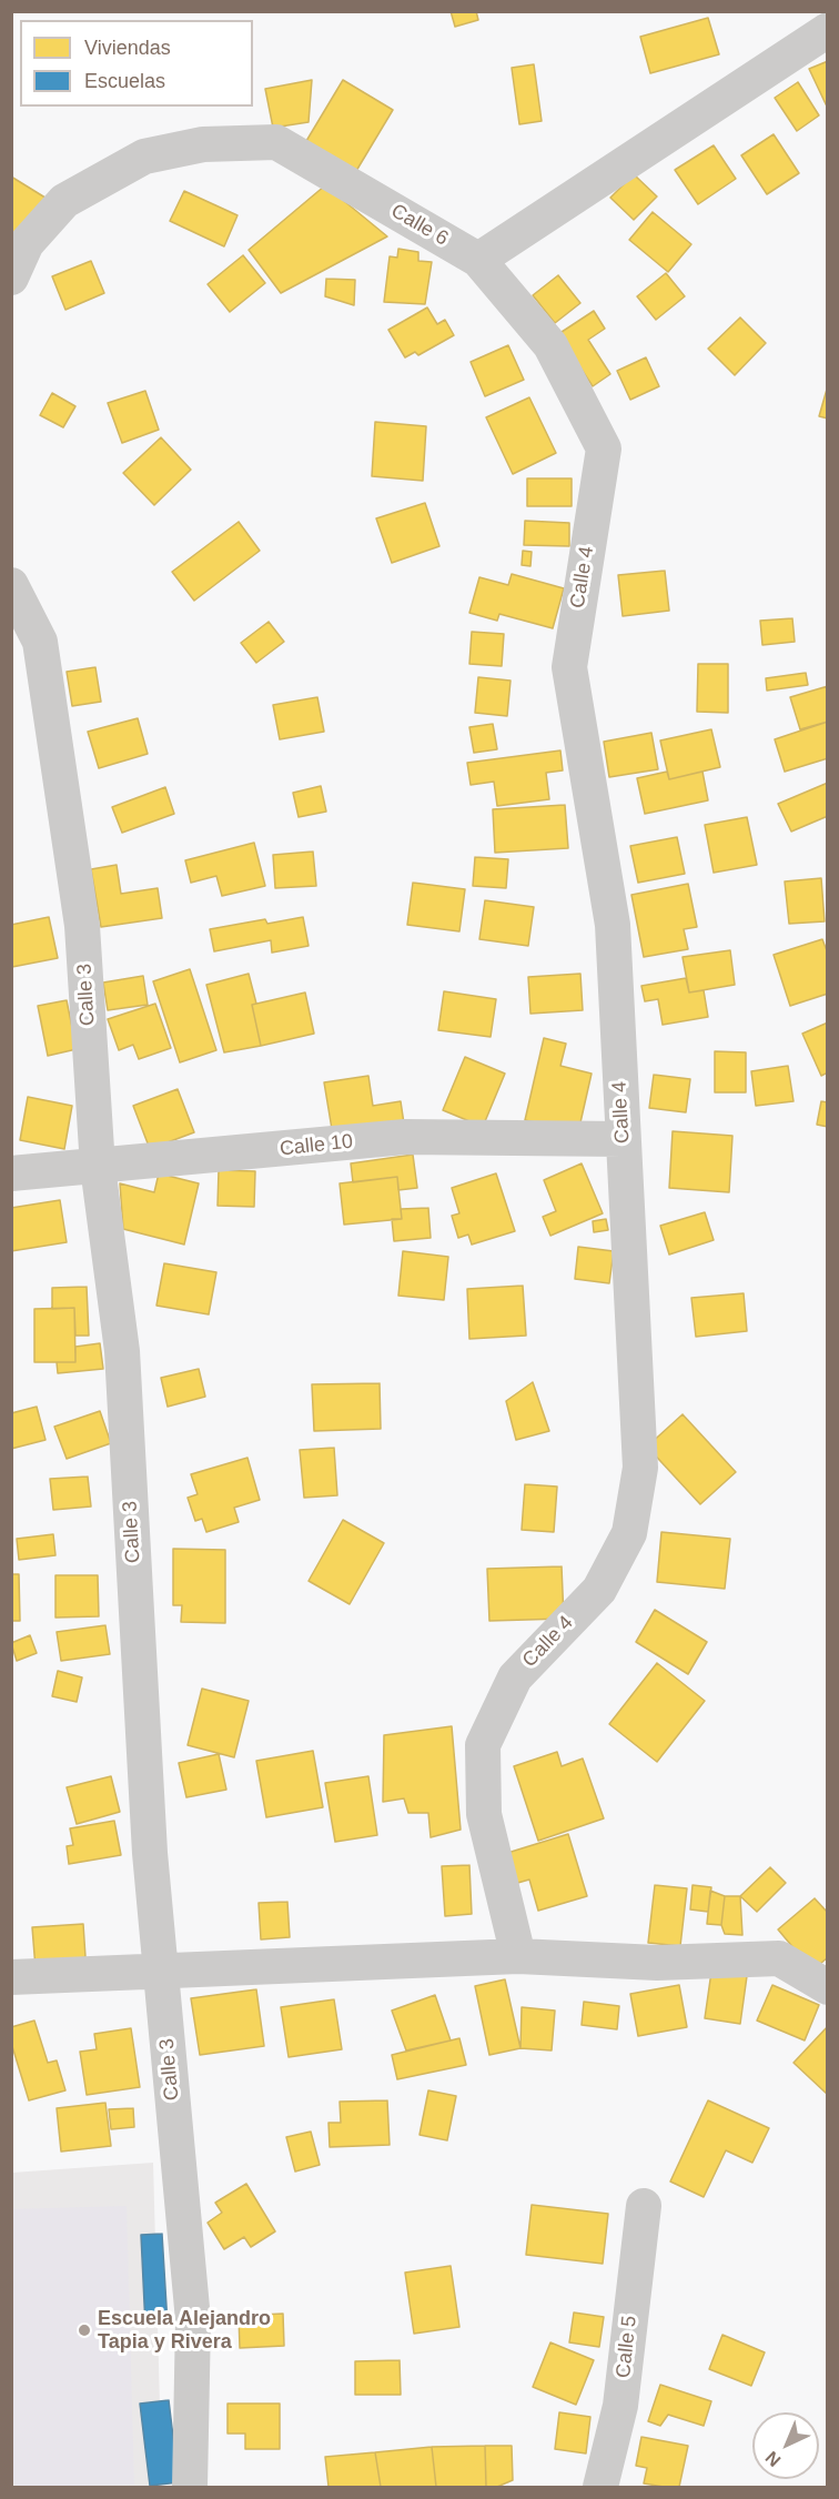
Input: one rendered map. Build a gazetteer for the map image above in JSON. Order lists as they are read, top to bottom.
{
  "streets": {
    "street": [
      "Calle 6",
      "Calle 4",
      "Calle 3",
      "Calle 10",
      "Calle 5"
    ]
  },
  "crossings": [
    ["Calle 6", "Calle 4"],
    ["Calle 4", "Calle 10"],
    ["Calle 3", "Calle 10"]
  ],
  "places": ["Escuela Alejandro Tapia y Rivera"],
  "legend": ["Viviendas", "Escuelas"],
  "north": "bottom left"
}
